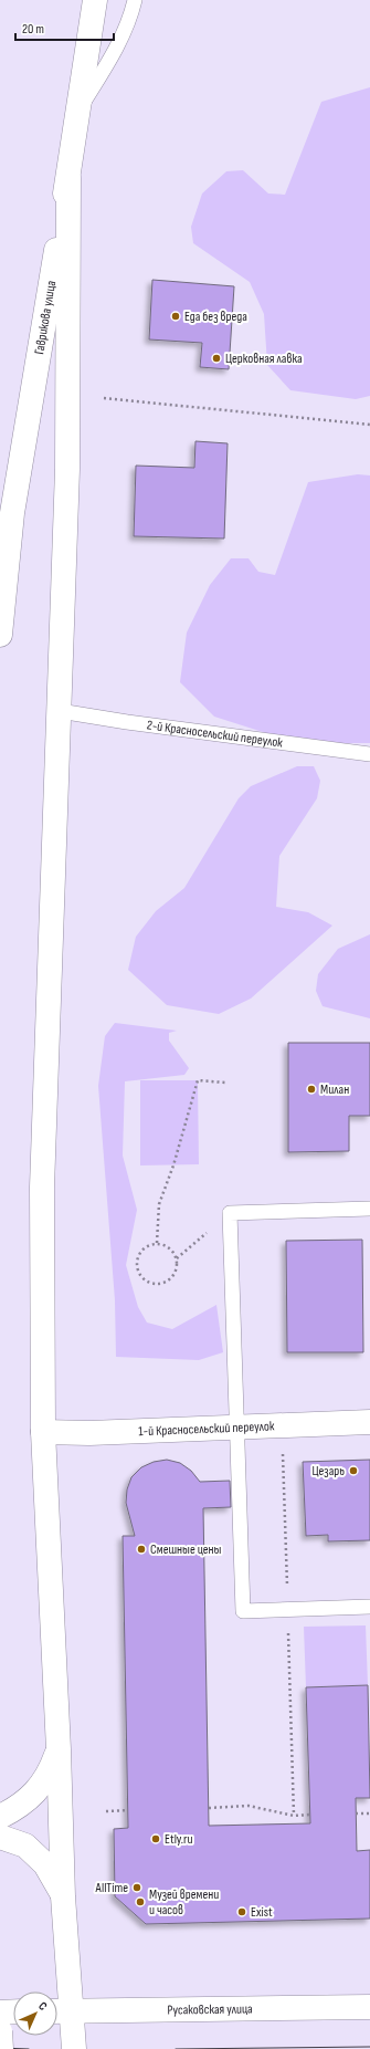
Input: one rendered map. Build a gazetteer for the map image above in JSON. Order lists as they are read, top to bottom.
{
  "streets": {
    "main road": ["Гаврикова улица", "1-й Красносельский переулок", "Русаковская улица"],
    "lane": ["2-й Красносельский переулок"]
  },
  "places": [
    "Еда без вреда",
    "Церковная лавка",
    "Милан",
    "Цезарь",
    "Смешные цены",
    "Etly.ru",
    "AllTime",
    "Музей времени и часов",
    "Exist"
  ],
  "scale_bar": "20 m",
  "north": "top right"
}
